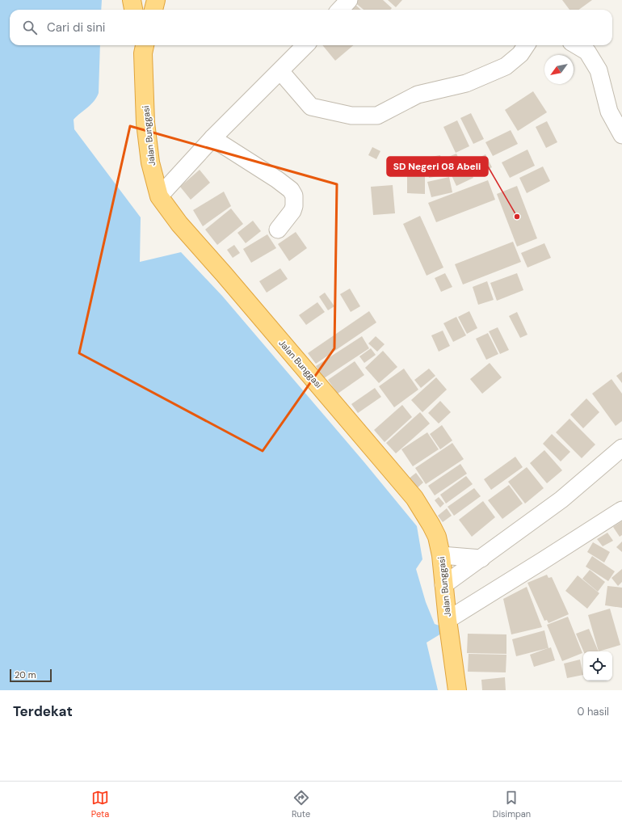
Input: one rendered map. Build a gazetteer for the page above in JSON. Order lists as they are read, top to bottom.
{
  "streets": {
    "highway": ["Jalan Bunggasi"]
  },
  "places": ["SD Negeri 08 Abeli"],
  "scale_bar": "20 m",
  "north": "bottom left",
  "page": {
    "search": "Cari di sini",
    "scale": "20 m",
    "heading": ["Terdekat", "0 hasil"],
    "nav": ["Peta", "Rute", "Disimpan"]
  }
}
